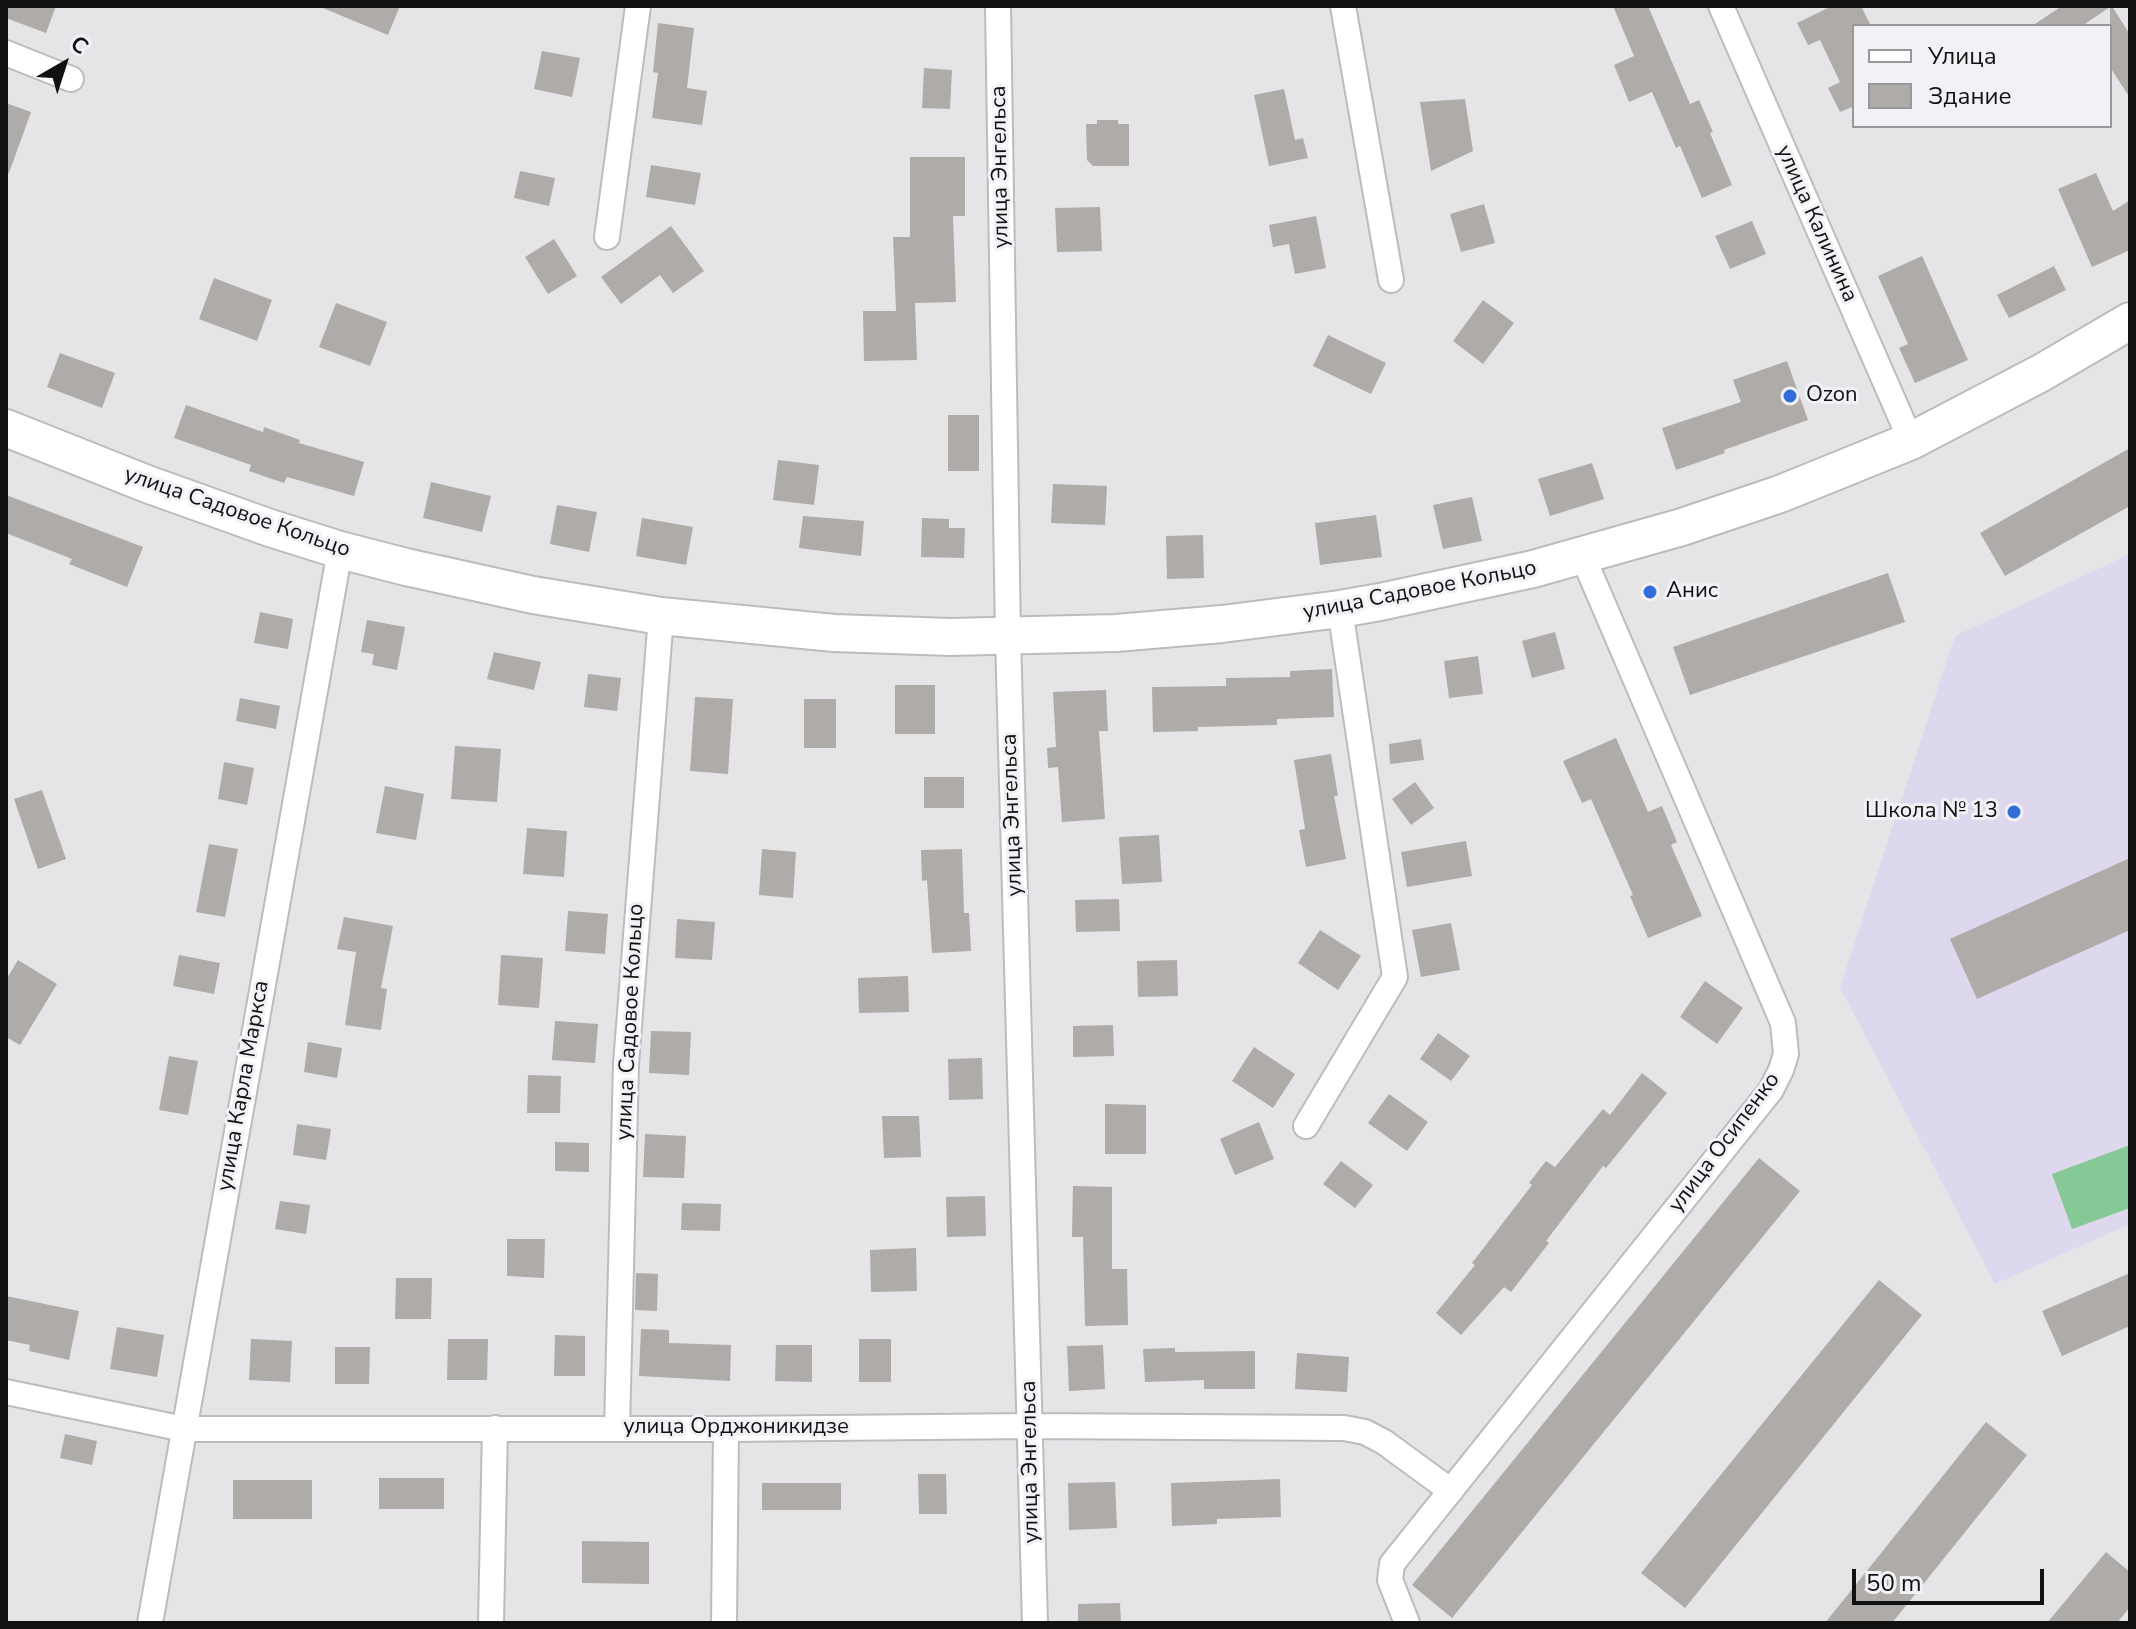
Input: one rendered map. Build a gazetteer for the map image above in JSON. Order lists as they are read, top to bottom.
{
  "streets": {
    "main road": ["улица Садовое Кольцо"],
    "street": [
      "улица Энгельса",
      "улица Калинина",
      "улица Карла Маркса",
      "улица Осипенко",
      "улица Орджоникидзе"
    ]
  },
  "crossings": [
    ["улица Энгельса", "улица Садовое Кольцо"],
    ["улица Энгельса", "улица Орджоникидзе"],
    ["улица Калинина", "улица Садовое Кольцо"],
    ["улица Садовое Кольцо", "улица Карла Маркса"],
    ["улица Садовое Кольцо", "улица Осипенко"],
    ["улица Садовое Кольцо", "улица Орджоникидзе"],
    ["улица Карла Маркса", "улица Орджоникидзе"],
    ["улица Осипенко", "улица Орджоникидзе"]
  ],
  "places": ["Ozon", "Анис", "Школа № 13"],
  "legend": ["Улица", "Здание"],
  "scale_bar": "50 m",
  "north": "top right"
}
